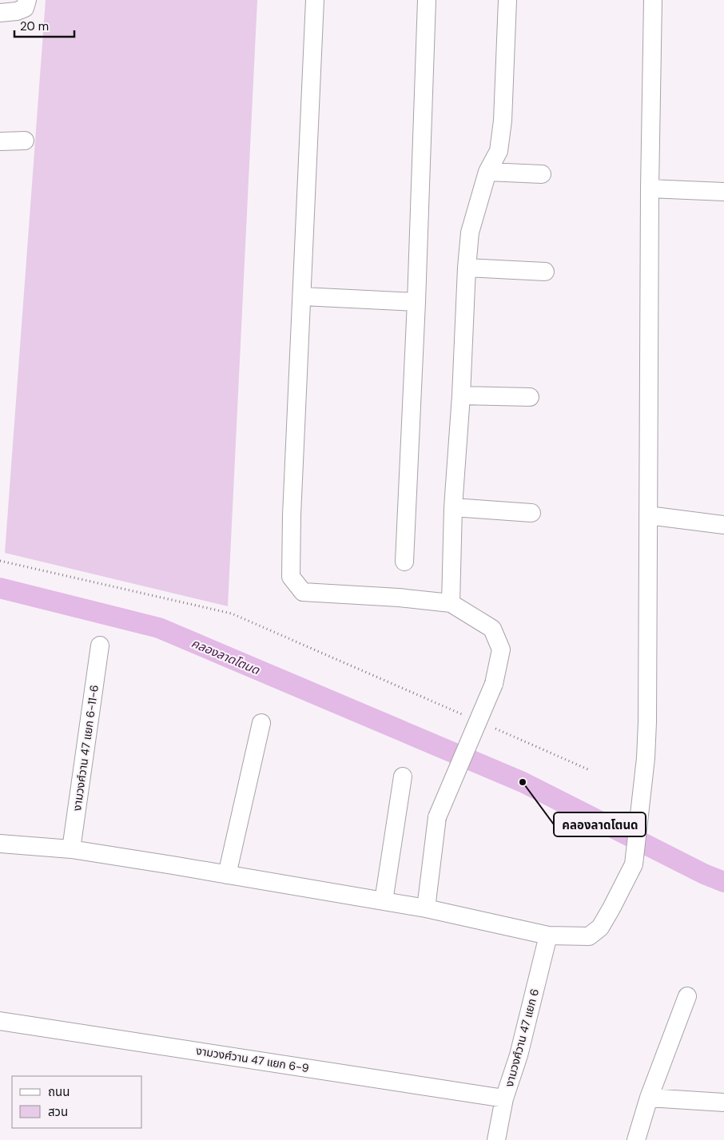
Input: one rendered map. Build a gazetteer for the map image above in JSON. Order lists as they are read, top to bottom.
{
  "streets": {
    "street": ["งามวงศ์วาน 47 แยก 6-11-6", "งามวงศ์วาน 47 แยก 6", "งามวงศ์วาน 47 แยก 6-9"]
  },
  "crossings": [
    ["งามวงศ์วาน 47 แยก 6", "งามวงศ์วาน 47 แยก 6-9"]
  ],
  "water": ["คลองลาดโตนด"],
  "places": ["คลองลาดโตนด"],
  "legend": ["ถนน", "สวน"],
  "scale_bar": "20 m"
}
